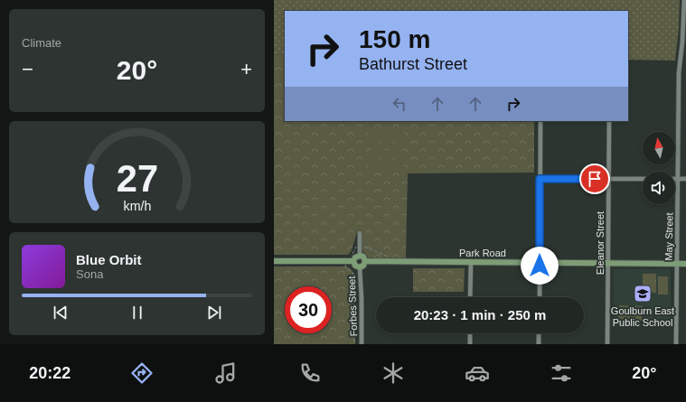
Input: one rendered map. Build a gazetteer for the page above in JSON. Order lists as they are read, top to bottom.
{
  "streets": {
    "street": [
      "May Street",
      "Eleanor Street",
      "Park Road",
      "Forbes Street"
    ]
  },
  "crossings": [
    ["May Street", "Park Road"],
    ["Eleanor Street", "Park Road"],
    ["Park Road", "Forbes Street"]
  ],
  "places": {
    "school or university": ["Goulburn East Public School"]
  },
  "north": "top",
  "page": {
    "tile": "Climate",
    "turn": ["150 m", "Bathurst Street"],
    "heat": ["−", "20°", "+"],
    "song": ["Blue Orbit", "Sona"],
    "limit": "30",
    "trip": "20:23 · 1 min · 250 m",
    "tabs": ["20:22", "20°"],
    "gauge": ["27", "km/h"]
  }
}
